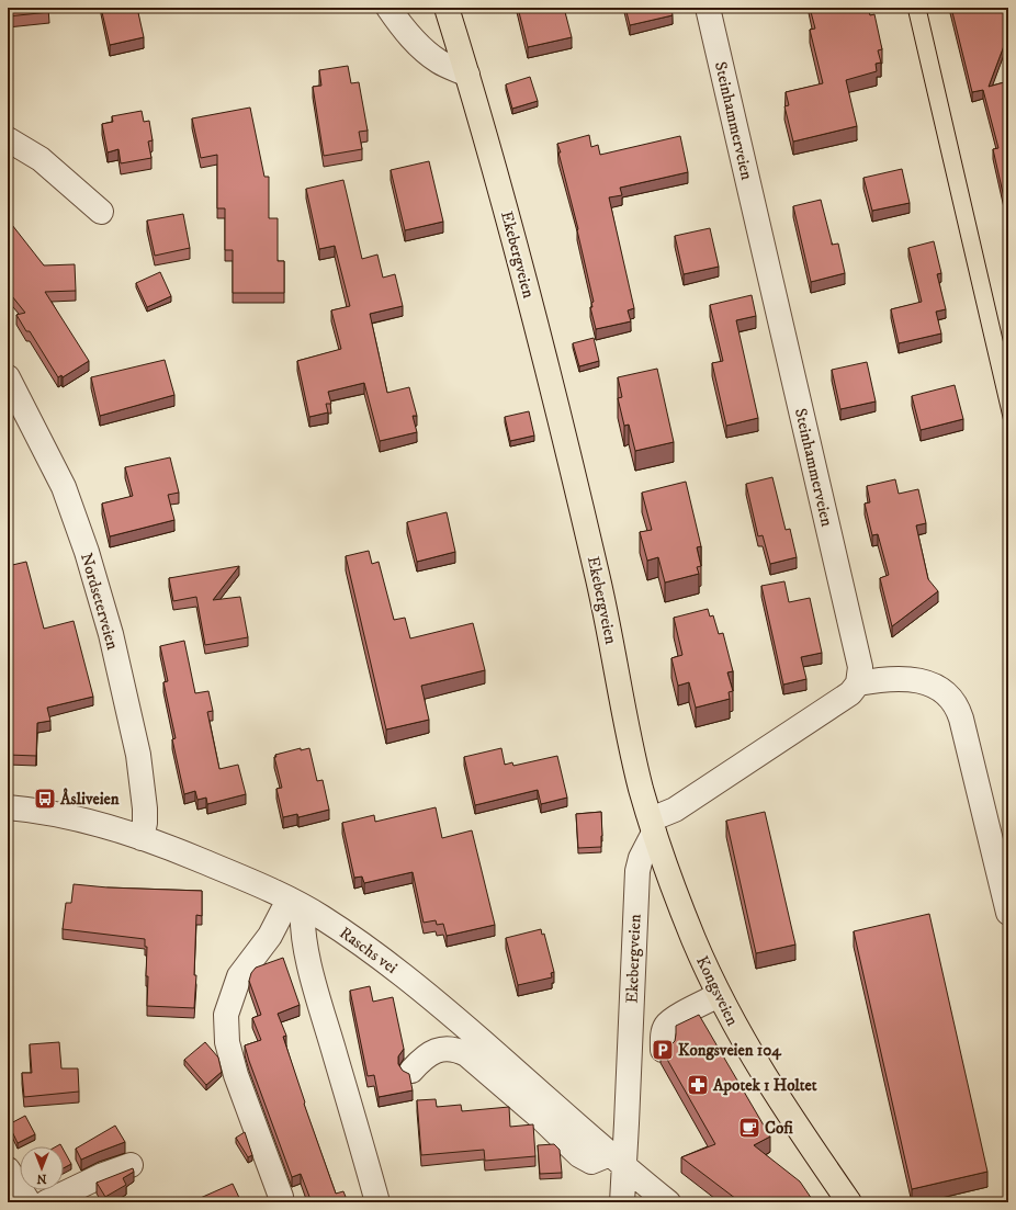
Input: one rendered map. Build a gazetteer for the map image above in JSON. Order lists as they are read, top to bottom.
{
  "streets": {
    "main road": ["Ekebergveien", "Kongsveien"],
    "street": ["Steinhammerveien", "Nordseterveien", "Raschs vei"]
  },
  "crossings": [
    ["Ekebergveien", "Raschs vei"],
    ["Ekebergveien", "Kongsveien"],
    ["Nordseterveien", "Raschs vei"]
  ],
  "places": {
    "bus stop": ["Åsliveien"],
    "parking": ["Kongsveien 104"],
    "pharmacy": ["Apotek 1 Holtet"],
    "cafe": ["Cofi"]
  },
  "north": "bottom"
}
